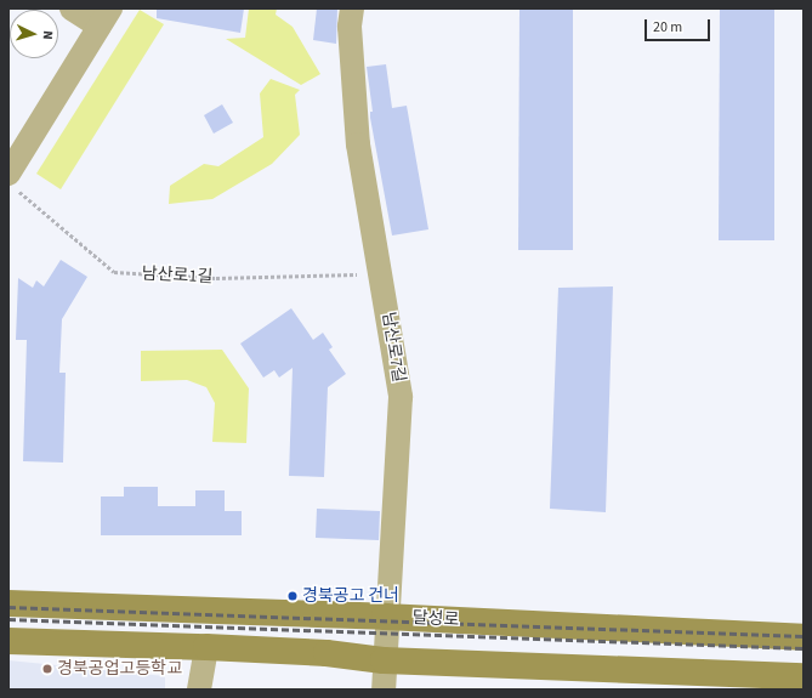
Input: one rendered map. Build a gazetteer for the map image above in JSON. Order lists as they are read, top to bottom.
{
  "streets": {
    "main road": ["달성로"],
    "street": ["남산로7길"],
    "path": ["남산로1길"]
  },
  "crossings": [
    ["남산로1길", "남산로7길"],
    ["남산로7길", "달성로"]
  ],
  "places": ["경북공고 건너", "경북공업고등학교"],
  "scale_bar": "20 m",
  "north": "right"
}
